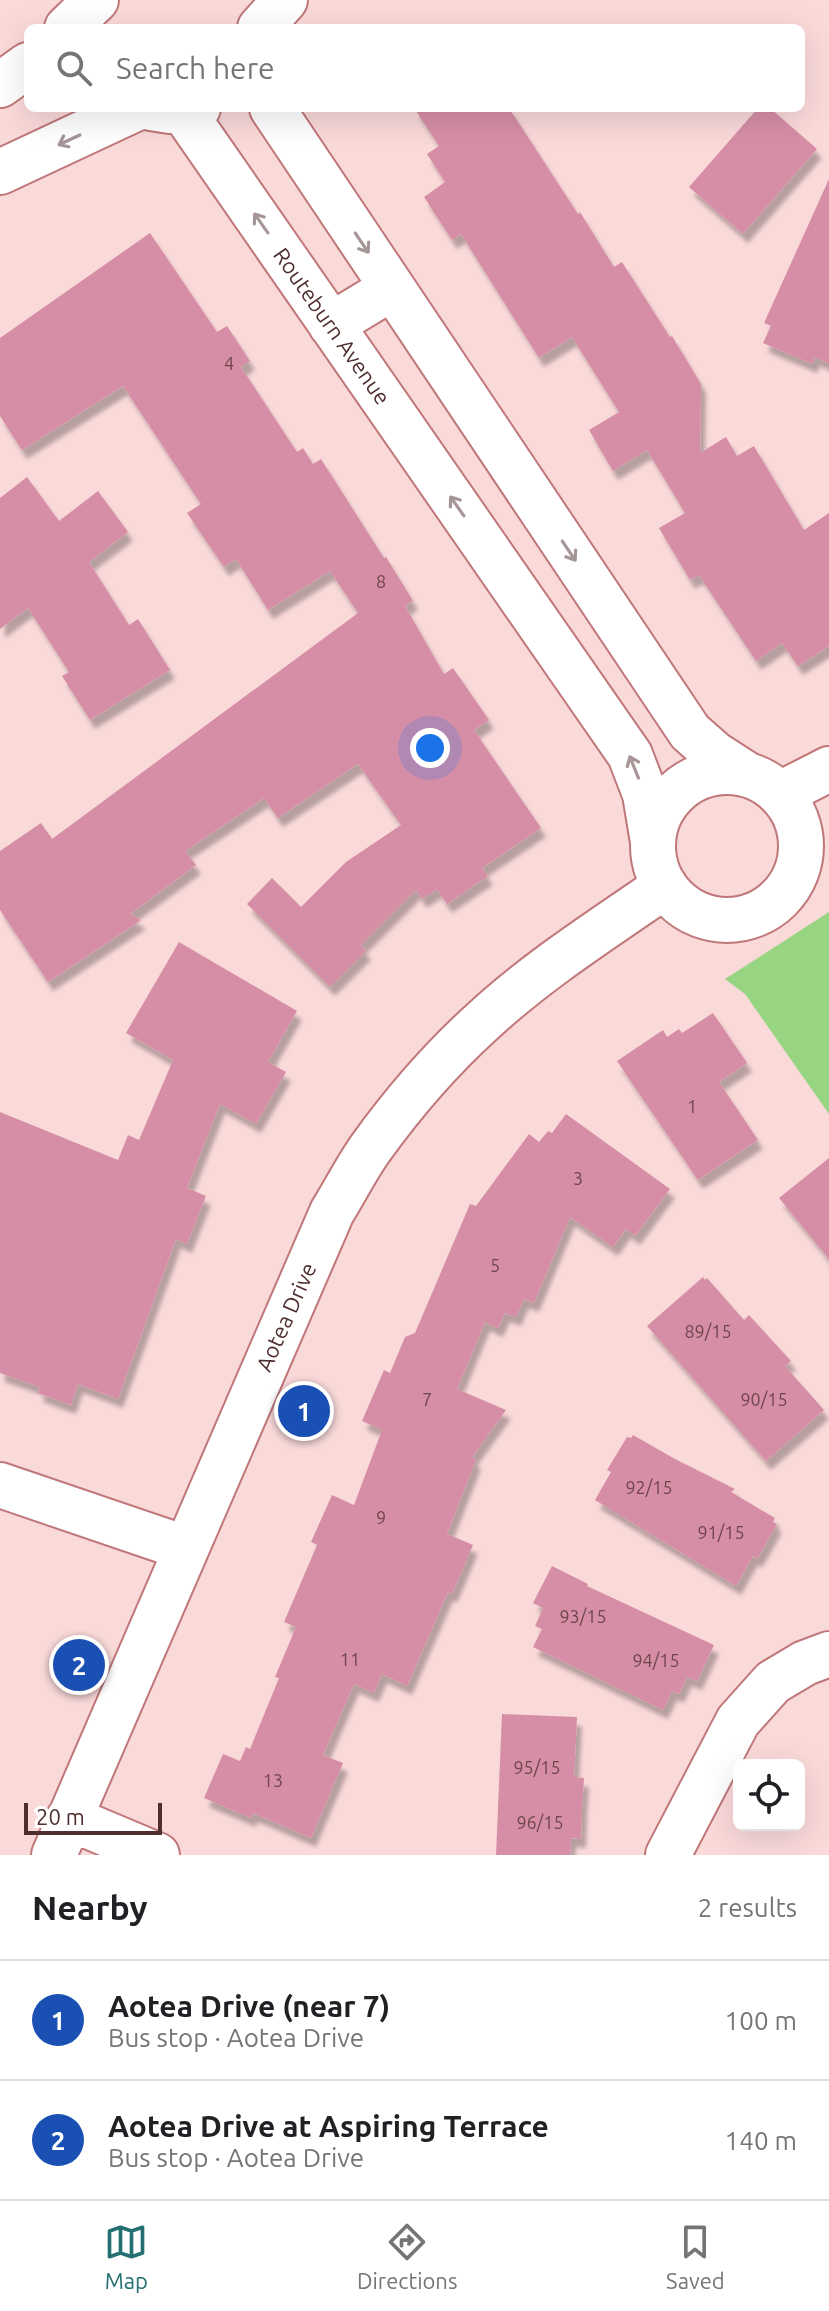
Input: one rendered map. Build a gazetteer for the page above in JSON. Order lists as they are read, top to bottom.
{
  "streets": {
    "street": ["Routeburn Avenue", "Aotea Drive"]
  },
  "crossings": [
    ["Routeburn Avenue", "Aotea Drive"]
  ],
  "house_numbers": [
    "4",
    "8",
    "1",
    "3",
    "5",
    "89/15",
    "7",
    "90/15",
    "92/15",
    "9",
    "91/15",
    "93/15",
    "11",
    "94/15",
    "95/15",
    "13",
    "96/15"
  ],
  "scale_bar": "20 m",
  "page": {
    "search": "Search here",
    "pins": ["1", "2"],
    "scale": "20 m",
    "heading": ["Nearby", "2 results"],
    "list": [
      {
        "mark": "1",
        "name": "Aotea Drive (near 7)",
        "note": "Bus stop · Aotea Drive",
        "value": "100 m"
      },
      {
        "mark": "2",
        "name": "Aotea Drive at Aspiring Terrace",
        "note": "Bus stop · Aotea Drive",
        "value": "140 m"
      }
    ],
    "nav": ["Map", "Directions", "Saved"]
  }
}
